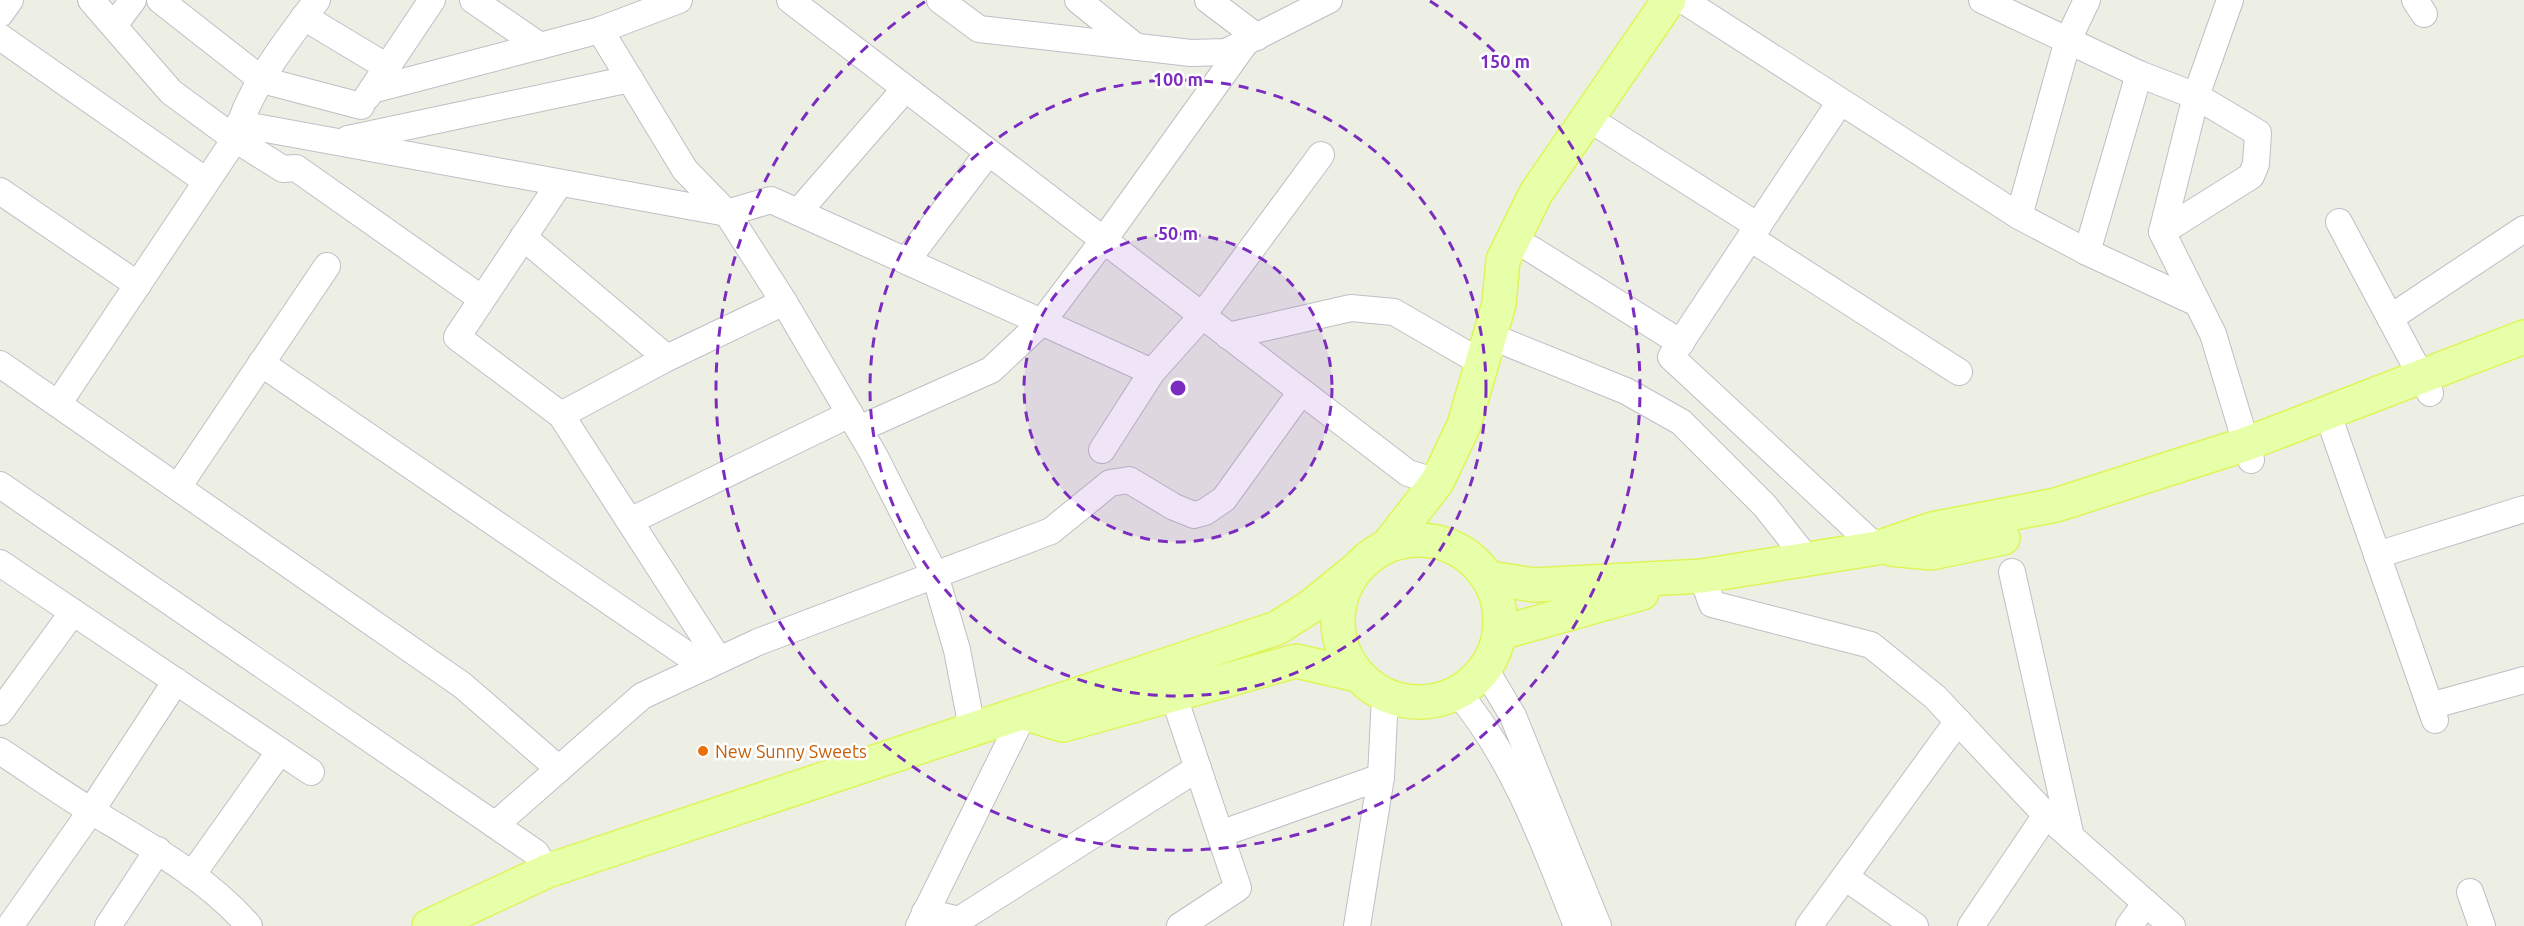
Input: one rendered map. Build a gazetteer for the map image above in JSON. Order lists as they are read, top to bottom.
{
  "places": ["New Sunny Sweets"],
  "rings": ["150 m", "100 m", "50 m"]
}
